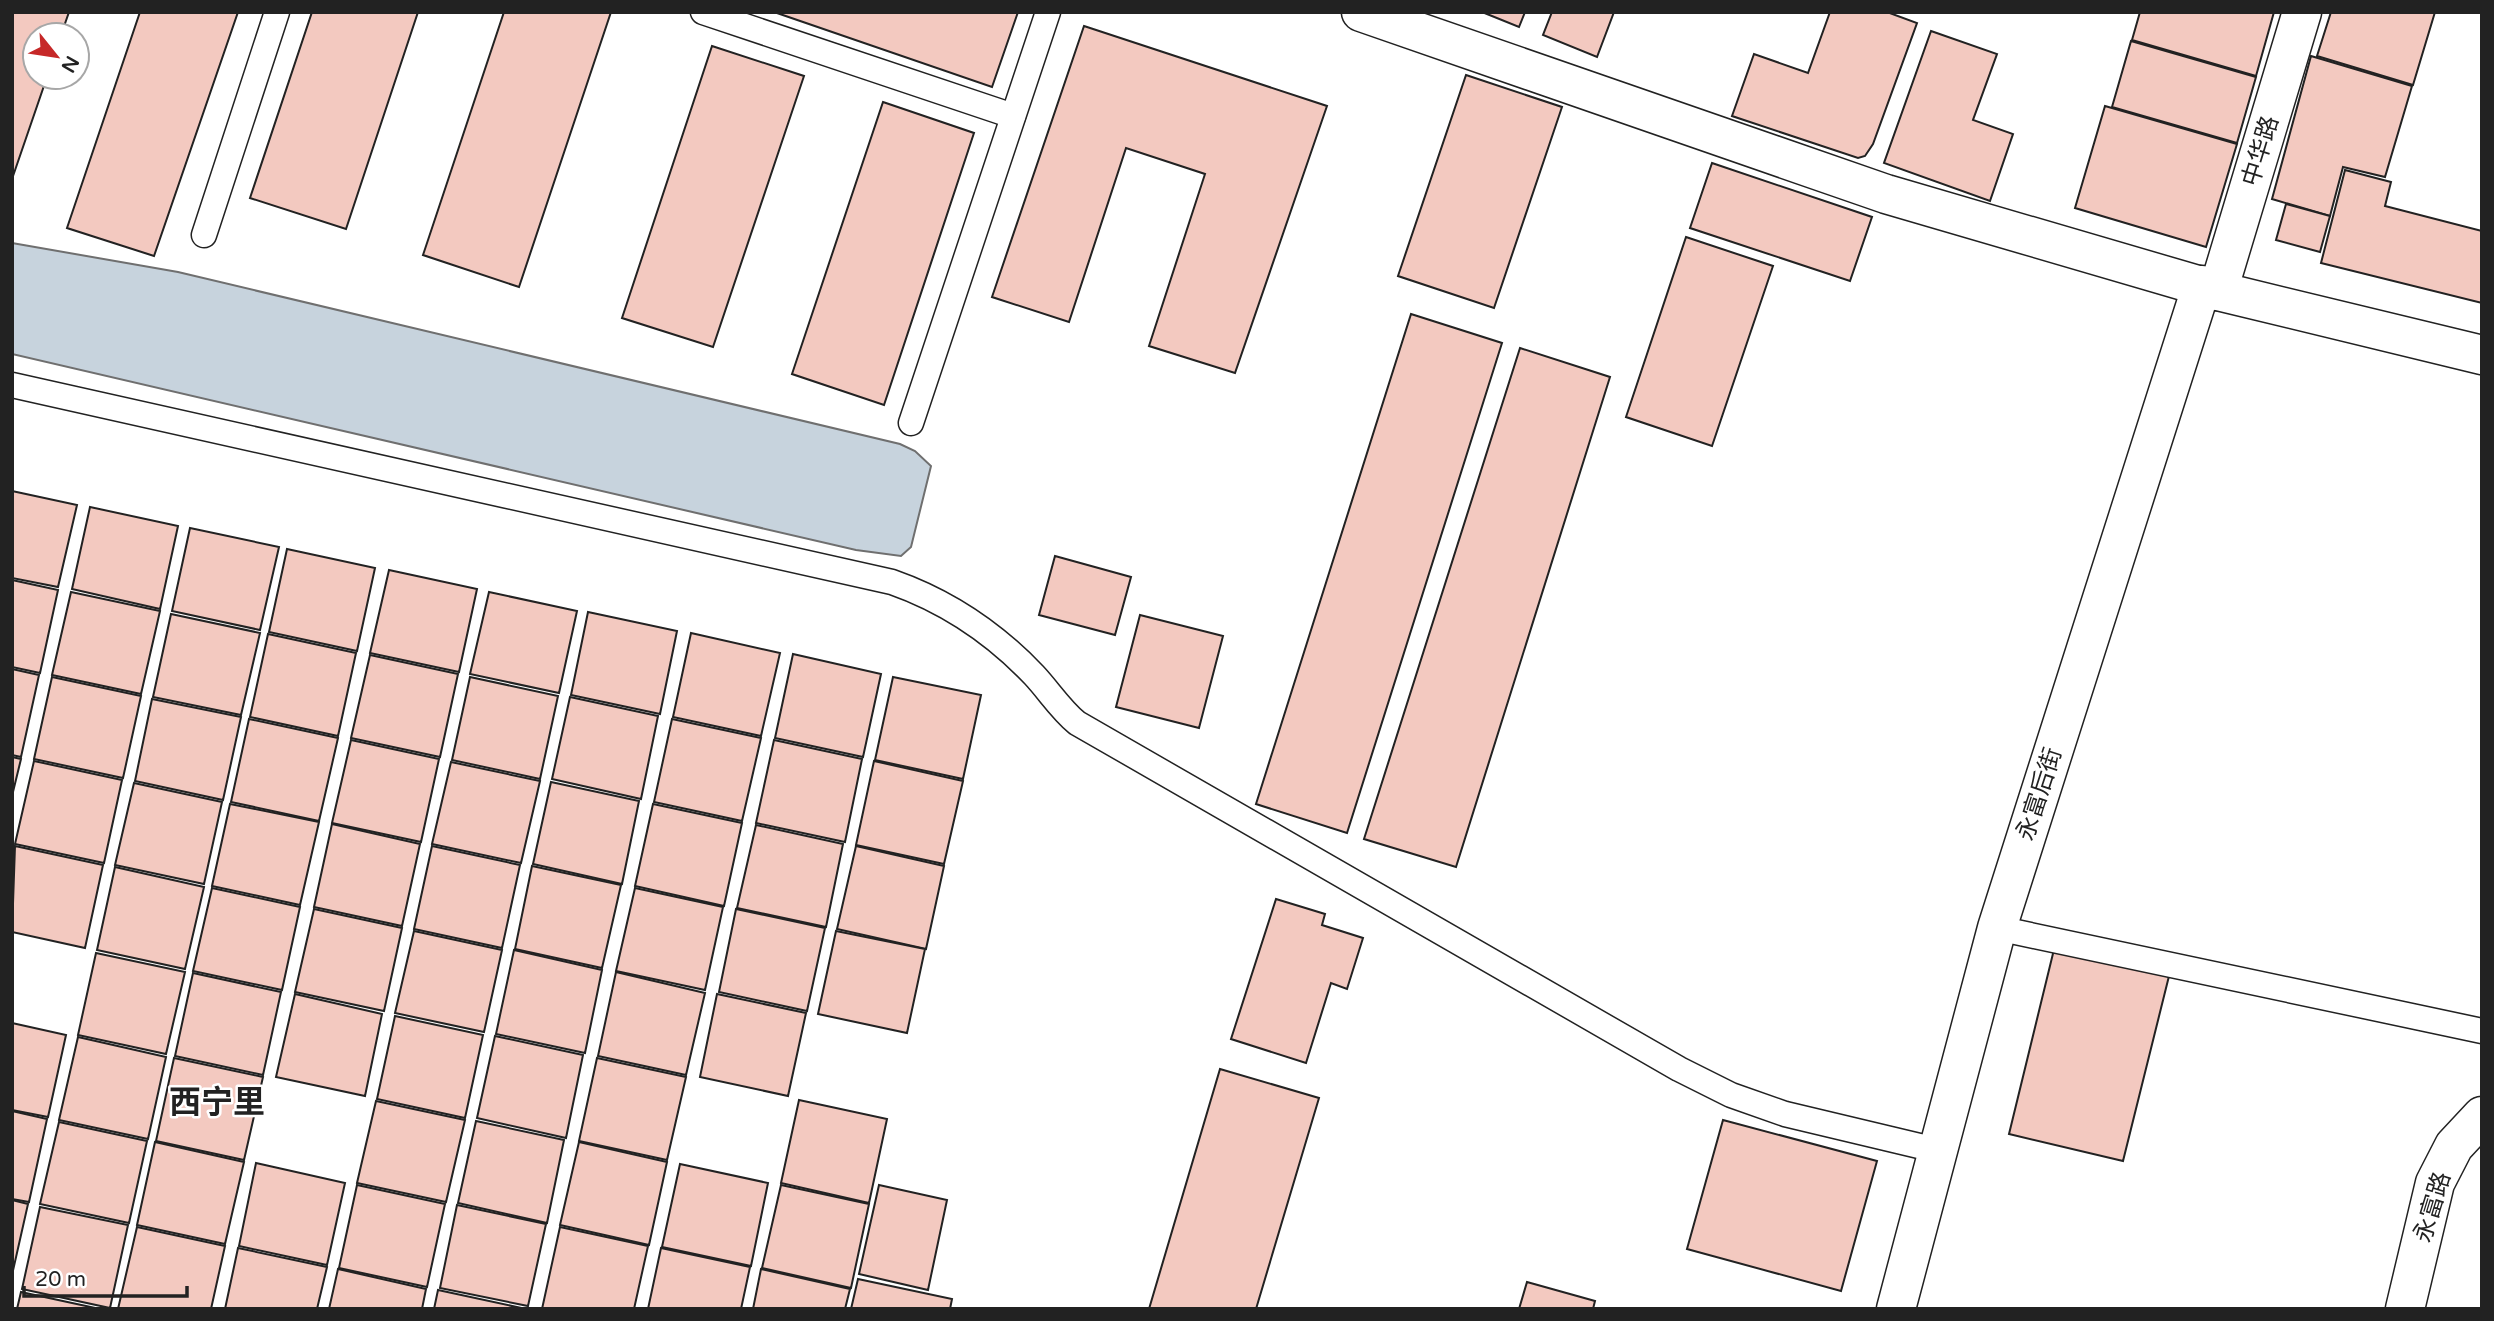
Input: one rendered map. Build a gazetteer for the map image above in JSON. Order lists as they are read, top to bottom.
{
  "streets": {
    "street": ["中华路", "永富后街", "永富路"]
  },
  "crossings": [
    ["中华路", "永富后街"]
  ],
  "districts": ["西宁里"],
  "scale_bar": "20 m",
  "north": "bottom right"
}
